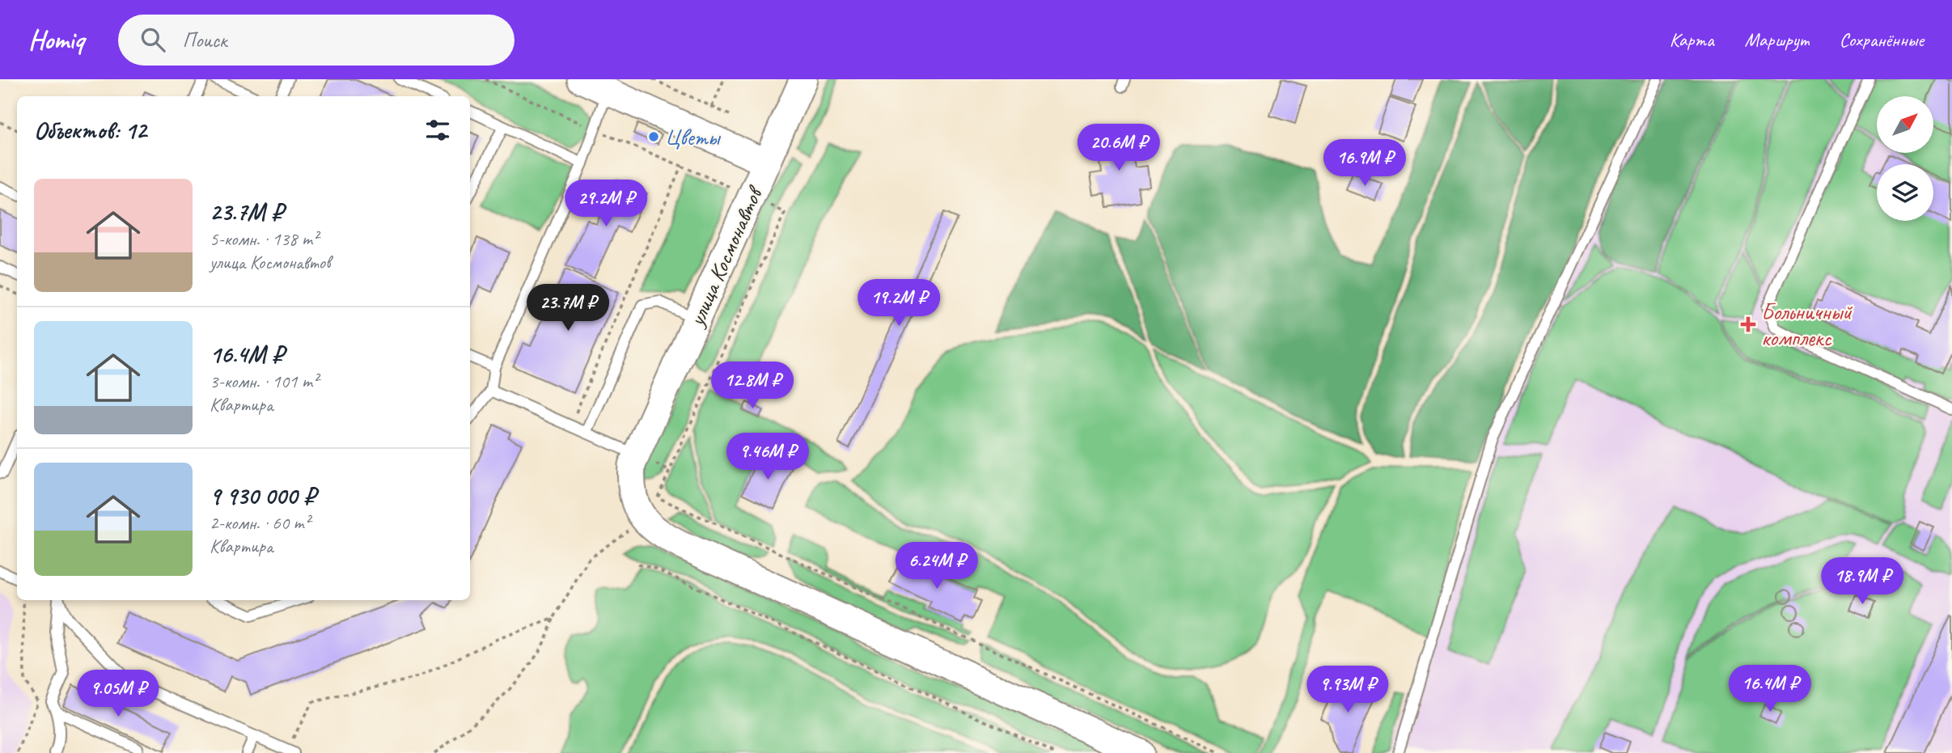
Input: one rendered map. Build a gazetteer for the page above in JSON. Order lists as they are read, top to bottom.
{
  "streets": {
    "main road": ["улица Космонавтов"]
  },
  "places": {
    "other": ["Цветы"],
    "health": ["Больничный комплекс"]
  },
  "north": "top right",
  "page": {
    "header": "Homiq",
    "search": "Поиск",
    "nav": ["Карта", "Маршрут", "Сохранённые"],
    "heading": "Объектов: 12",
    "price": [
      "20.6M ₽",
      "16.9M ₽",
      "29.2M ₽",
      "19.2M ₽",
      "23.7M ₽",
      "12.8M ₽",
      "9.46M ₽",
      "6.24M ₽",
      "18.9M ₽",
      "16.4M ₽",
      "9.93M ₽",
      "9.05M ₽"
    ],
    "list": [
      {
        "name": "23.7M ₽",
        "note": "5-комн. · 138 m² · улица Космонавтов"
      },
      {
        "name": "16.4M ₽",
        "note": "3-комн. · 101 m² · Квартира"
      },
      {
        "name": "9 930 000 ₽",
        "note": "2-комн. · 60 m² · Квартира"
      }
    ]
  }
}
